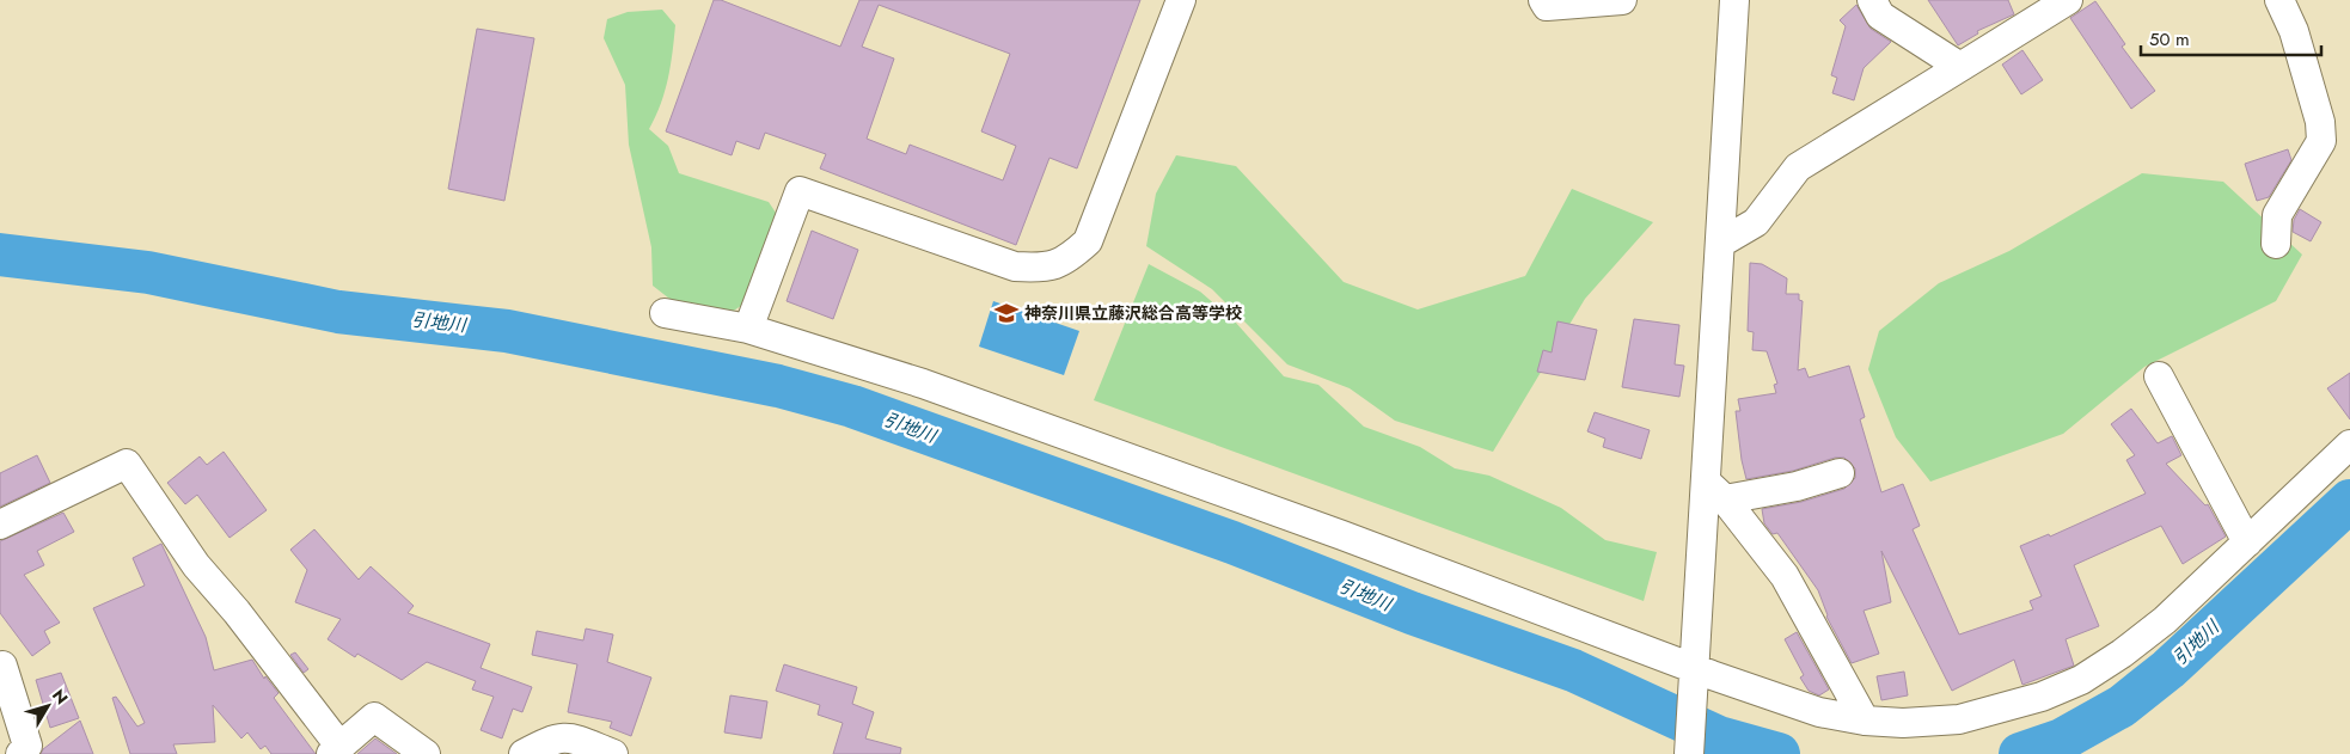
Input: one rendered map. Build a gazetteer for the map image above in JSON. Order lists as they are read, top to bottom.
{
  "water": ["引地川"],
  "places": {
    "school or university": ["神奈川県立藤沢総合高等学校"]
  },
  "scale_bar": "50 m",
  "north": "top right"
}
